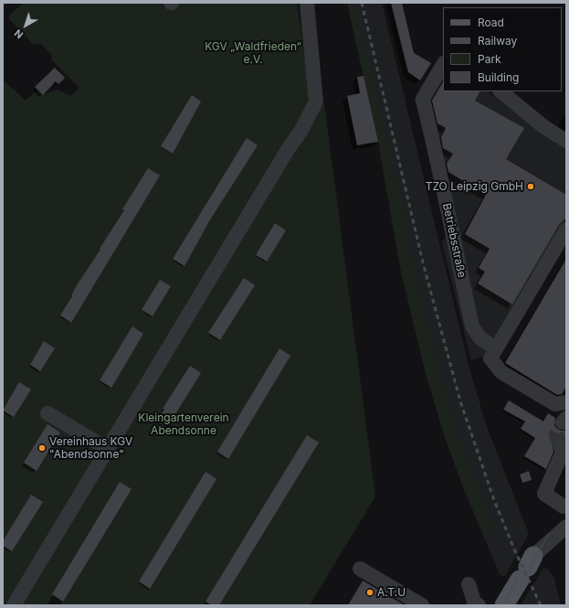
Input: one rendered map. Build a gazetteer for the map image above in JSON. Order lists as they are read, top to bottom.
{
  "streets": {
    "street": ["Betriebsstraße"]
  },
  "parks": ["KGV „Waldfrieden“ e.V.", "Kleingartenverein Abendsonne"],
  "places": ["TZO Leipzig GmbH", "Vereinhaus KGV \"Abendsonne\"", "A.T.U"],
  "legend": [
    "Road",
    "Railway",
    "Park",
    "Building"
  ],
  "north": "bottom left"
}
